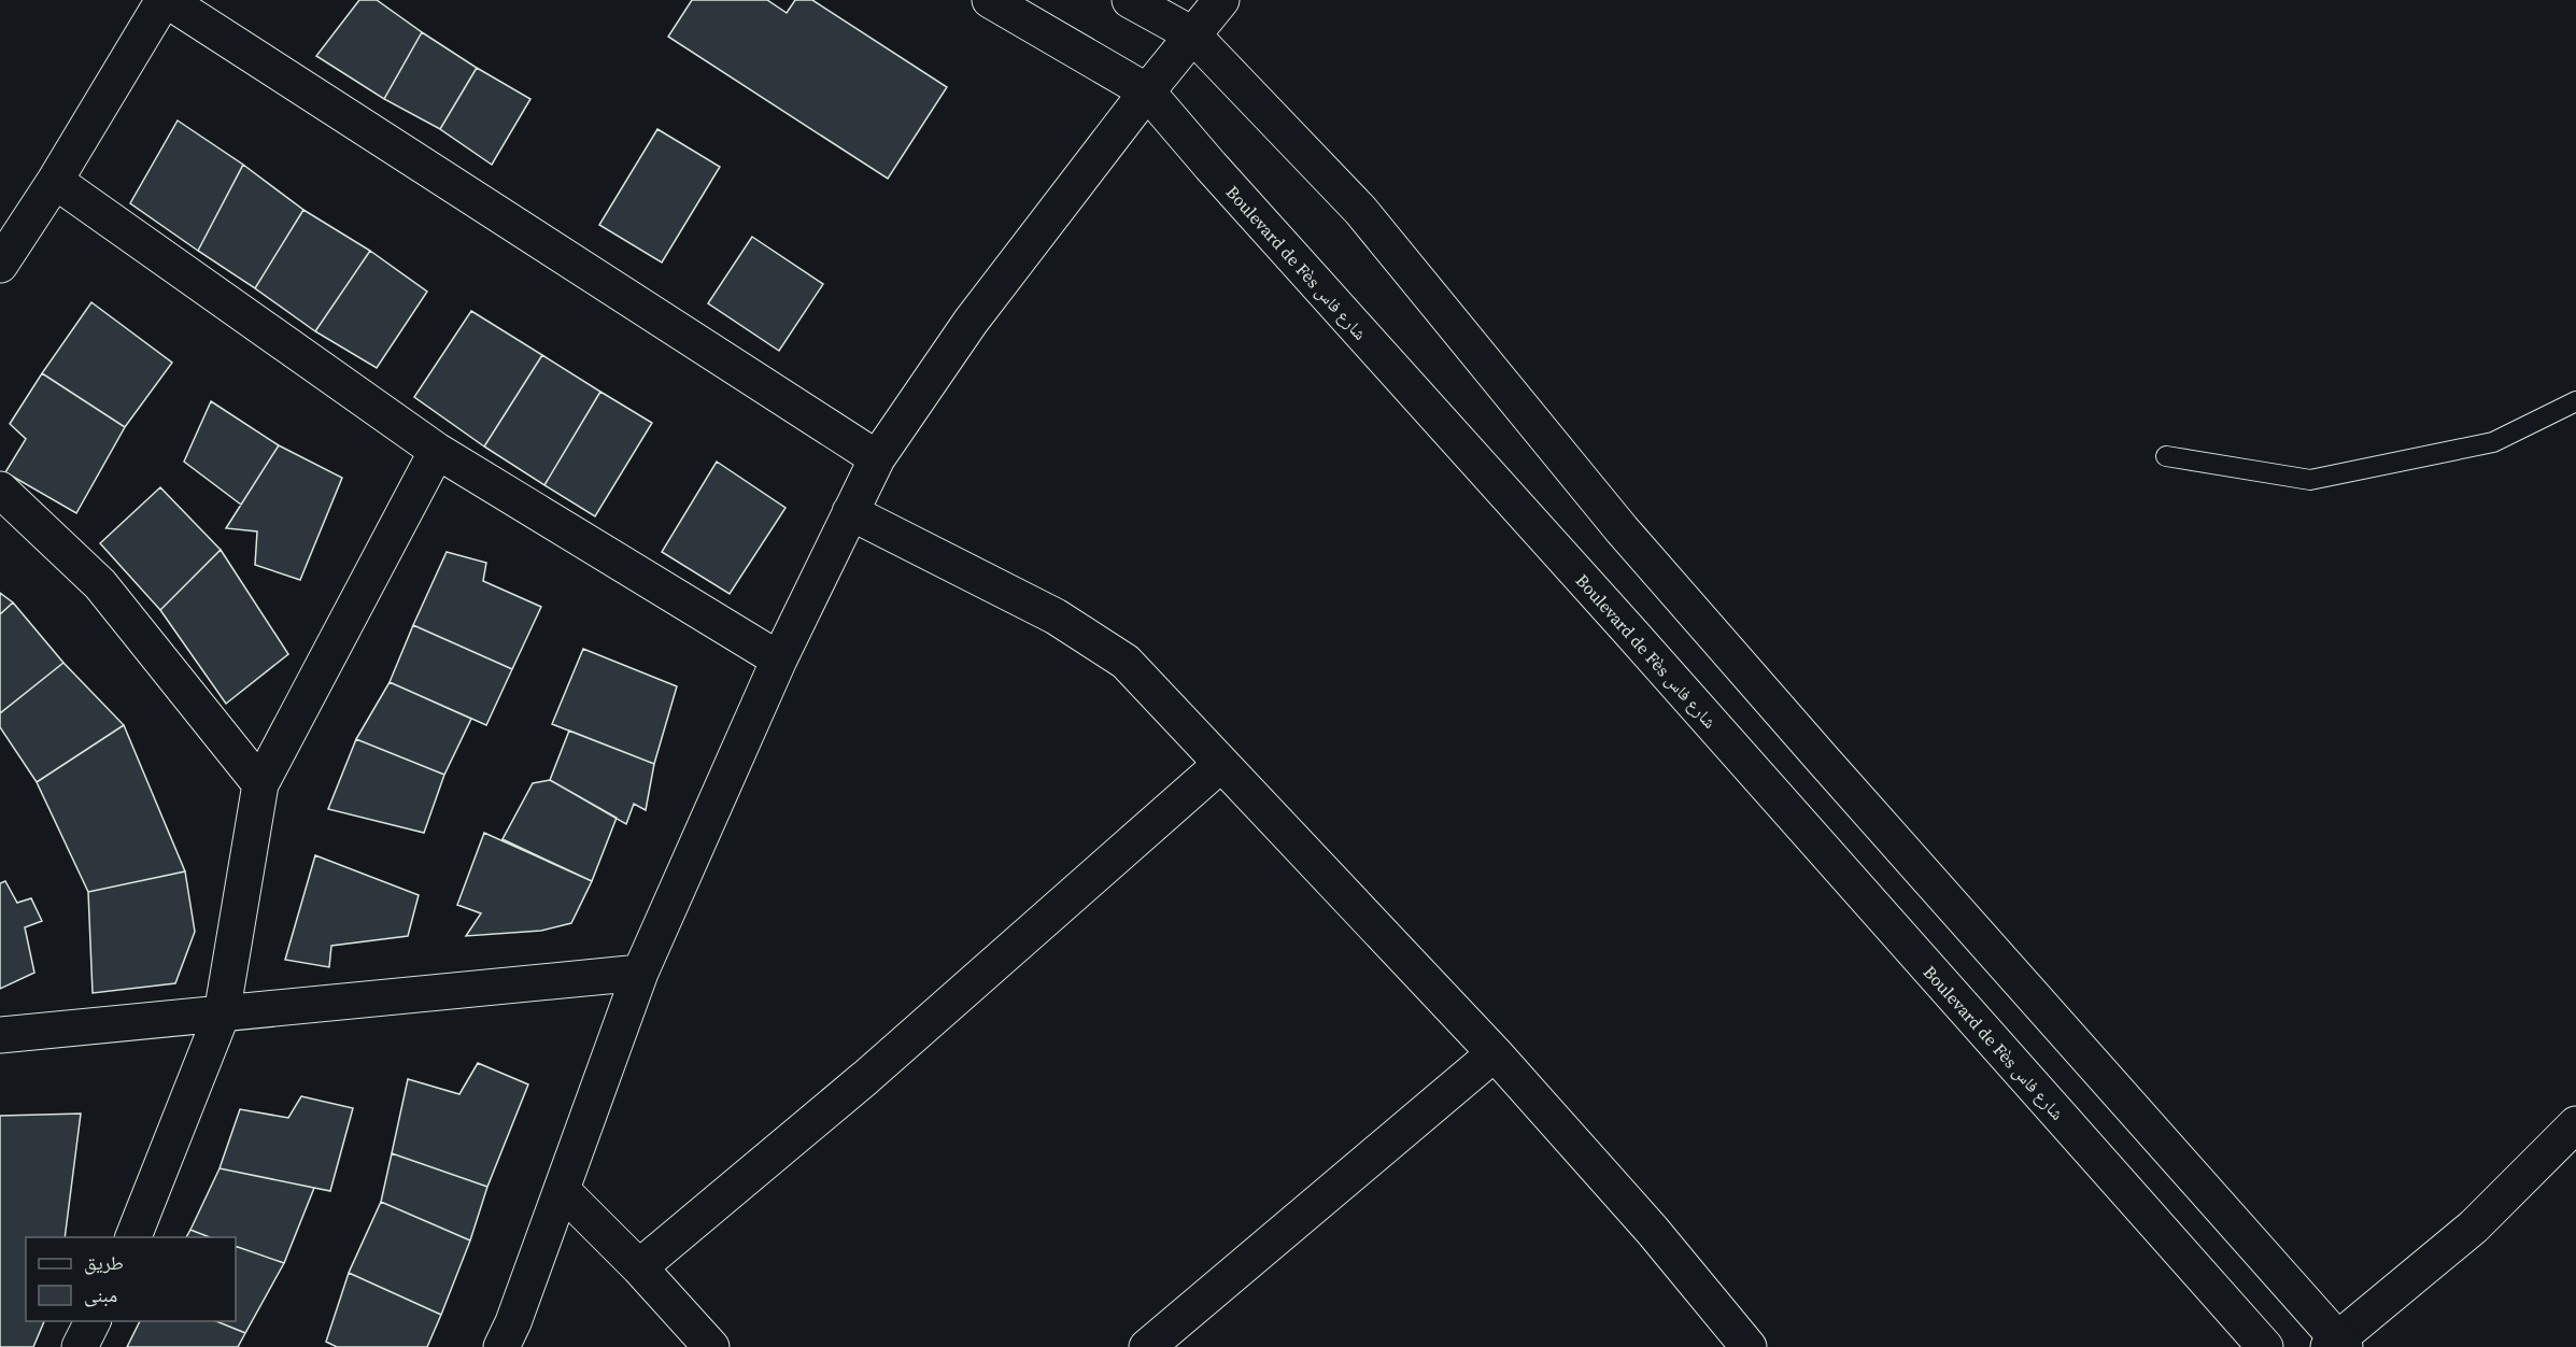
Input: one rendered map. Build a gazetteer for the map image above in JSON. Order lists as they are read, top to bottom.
{
  "streets": {
    "street": ["Boulevard de Fès شارع فاس"]
  },
  "legend": ["طريق", "مبنى"]
}
